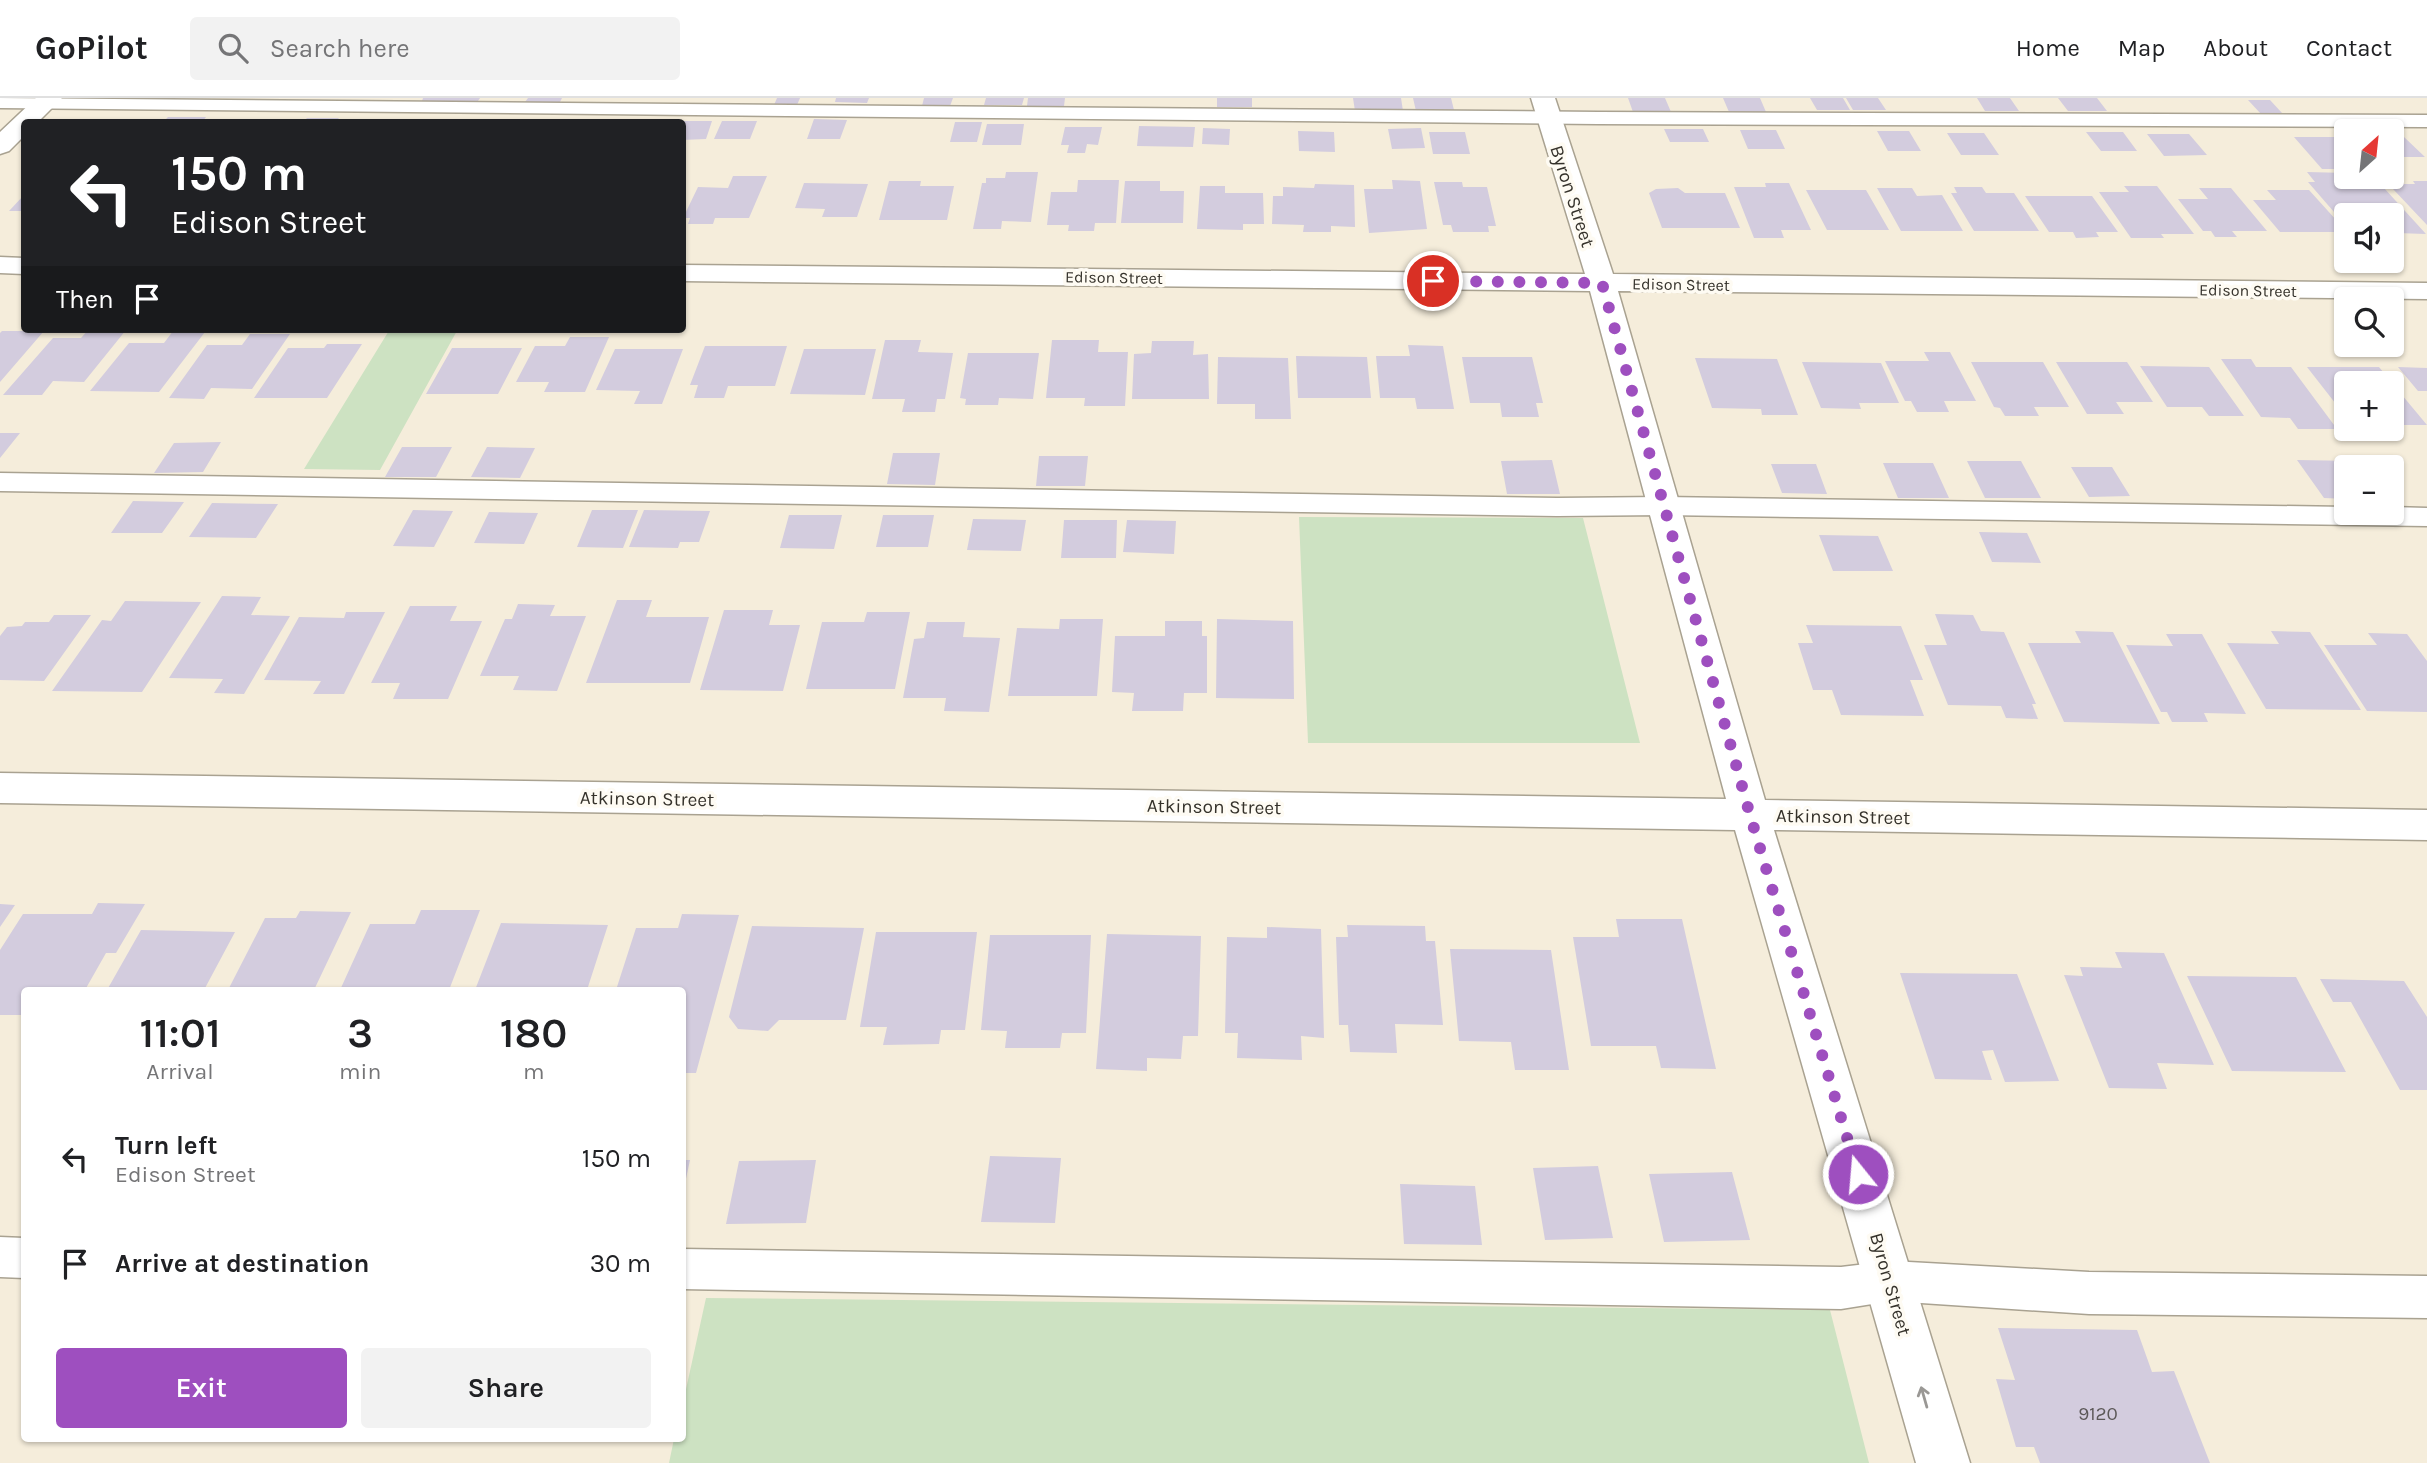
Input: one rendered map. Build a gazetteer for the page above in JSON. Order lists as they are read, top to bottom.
{
  "streets": {
    "street": ["Byron Street", "Edison Street", "Atkinson Street"]
  },
  "crossings": [
    ["Byron Street", "Edison Street"],
    ["Byron Street", "Atkinson Street"]
  ],
  "house_numbers": ["9120"],
  "north": "top right",
  "page": {
    "header": "GoPilot",
    "search": "Search here",
    "nav": [
      "Home",
      "Map",
      "About",
      "Contact"
    ],
    "map_buttons": ["+", "−"],
    "turn": ["150 m", "Edison Street"],
    "then": "Then",
    "eta": [
      "11:01",
      "Arrival",
      "3",
      "min",
      "180",
      "m"
    ],
    "list": [
      {
        "name": "Turn left",
        "note": "Edison Street",
        "value": "150 m"
      },
      {
        "name": "Arrive at destination",
        "value": "30 m"
      }
    ],
    "buttons": ["Exit", "Share"]
  }
}
